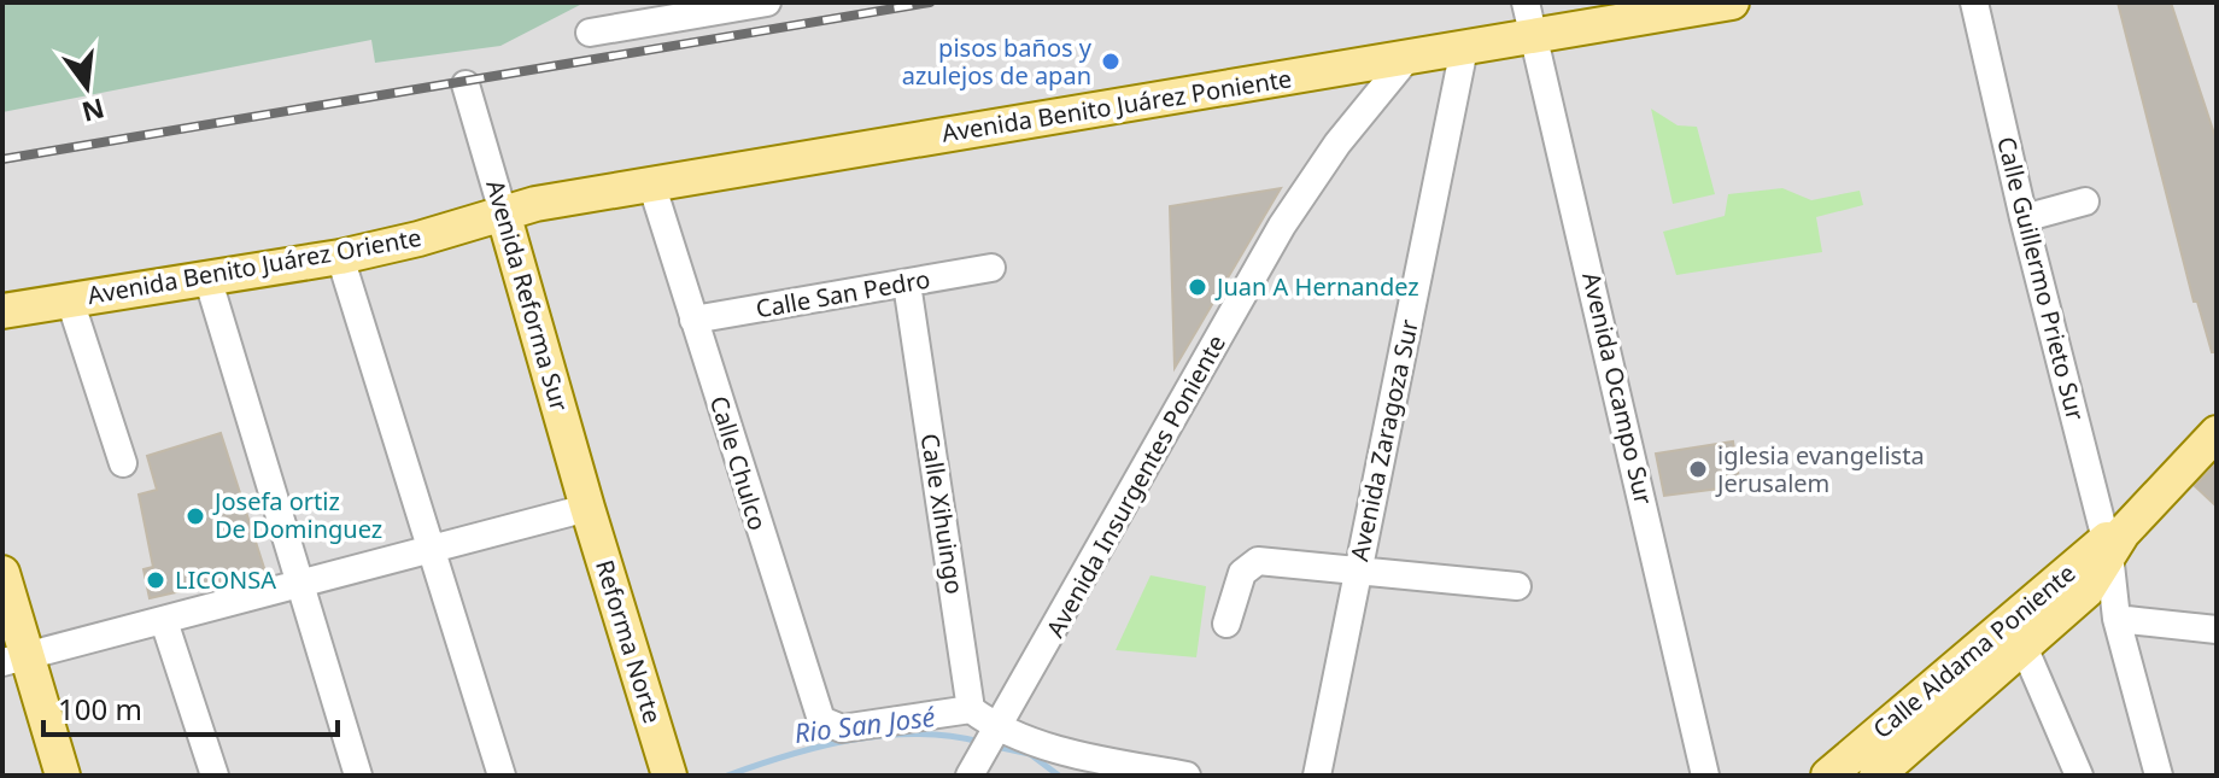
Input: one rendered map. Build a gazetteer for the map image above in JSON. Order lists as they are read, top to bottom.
{
  "streets": {
    "main road": [
      "Avenida Benito Juárez Poniente",
      "Avenida Benito Juárez Oriente",
      "Avenida Reforma Sur",
      "Reforma Norte",
      "Calle Aldama Poniente"
    ],
    "street": [
      "Calle Guillermo Prieto Sur",
      "Calle San Pedro",
      "Avenida Ocampo Sur",
      "Avenida Zaragoza Sur",
      "Calle Chulco",
      "Avenida Insurgentes Poniente",
      "Calle Xihuingo"
    ]
  },
  "crossings": [
    ["Avenida Benito Juárez Poniente", "Avenida Benito Juárez Oriente"],
    ["Avenida Benito Juárez Poniente", "Avenida Reforma Sur"],
    ["Avenida Benito Juárez Poniente", "Avenida Ocampo Sur"],
    ["Avenida Benito Juárez Poniente", "Avenida Zaragoza Sur"],
    ["Avenida Benito Juárez Poniente", "Calle Chulco"],
    ["Avenida Benito Juárez Poniente", "Avenida Insurgentes Poniente"],
    ["Avenida Benito Juárez Oriente", "Avenida Reforma Sur"],
    ["Calle Guillermo Prieto Sur", "Calle Aldama Poniente"],
    ["Calle San Pedro", "Calle Chulco"],
    ["Calle San Pedro", "Calle Xihuingo"],
    ["Avenida Reforma Sur", "Reforma Norte"],
    ["Calle Chulco", "Calle Xihuingo"]
  ],
  "water": ["Rio San José"],
  "places": [
    "pisos baños y azulejos de apan",
    "Juan A Hernandez",
    "iglesia evangelista Jerusalem",
    "Josefa ortiz De Dominguez",
    "LICONSA"
  ],
  "scale_bar": "100 m",
  "north": "bottom"
}
